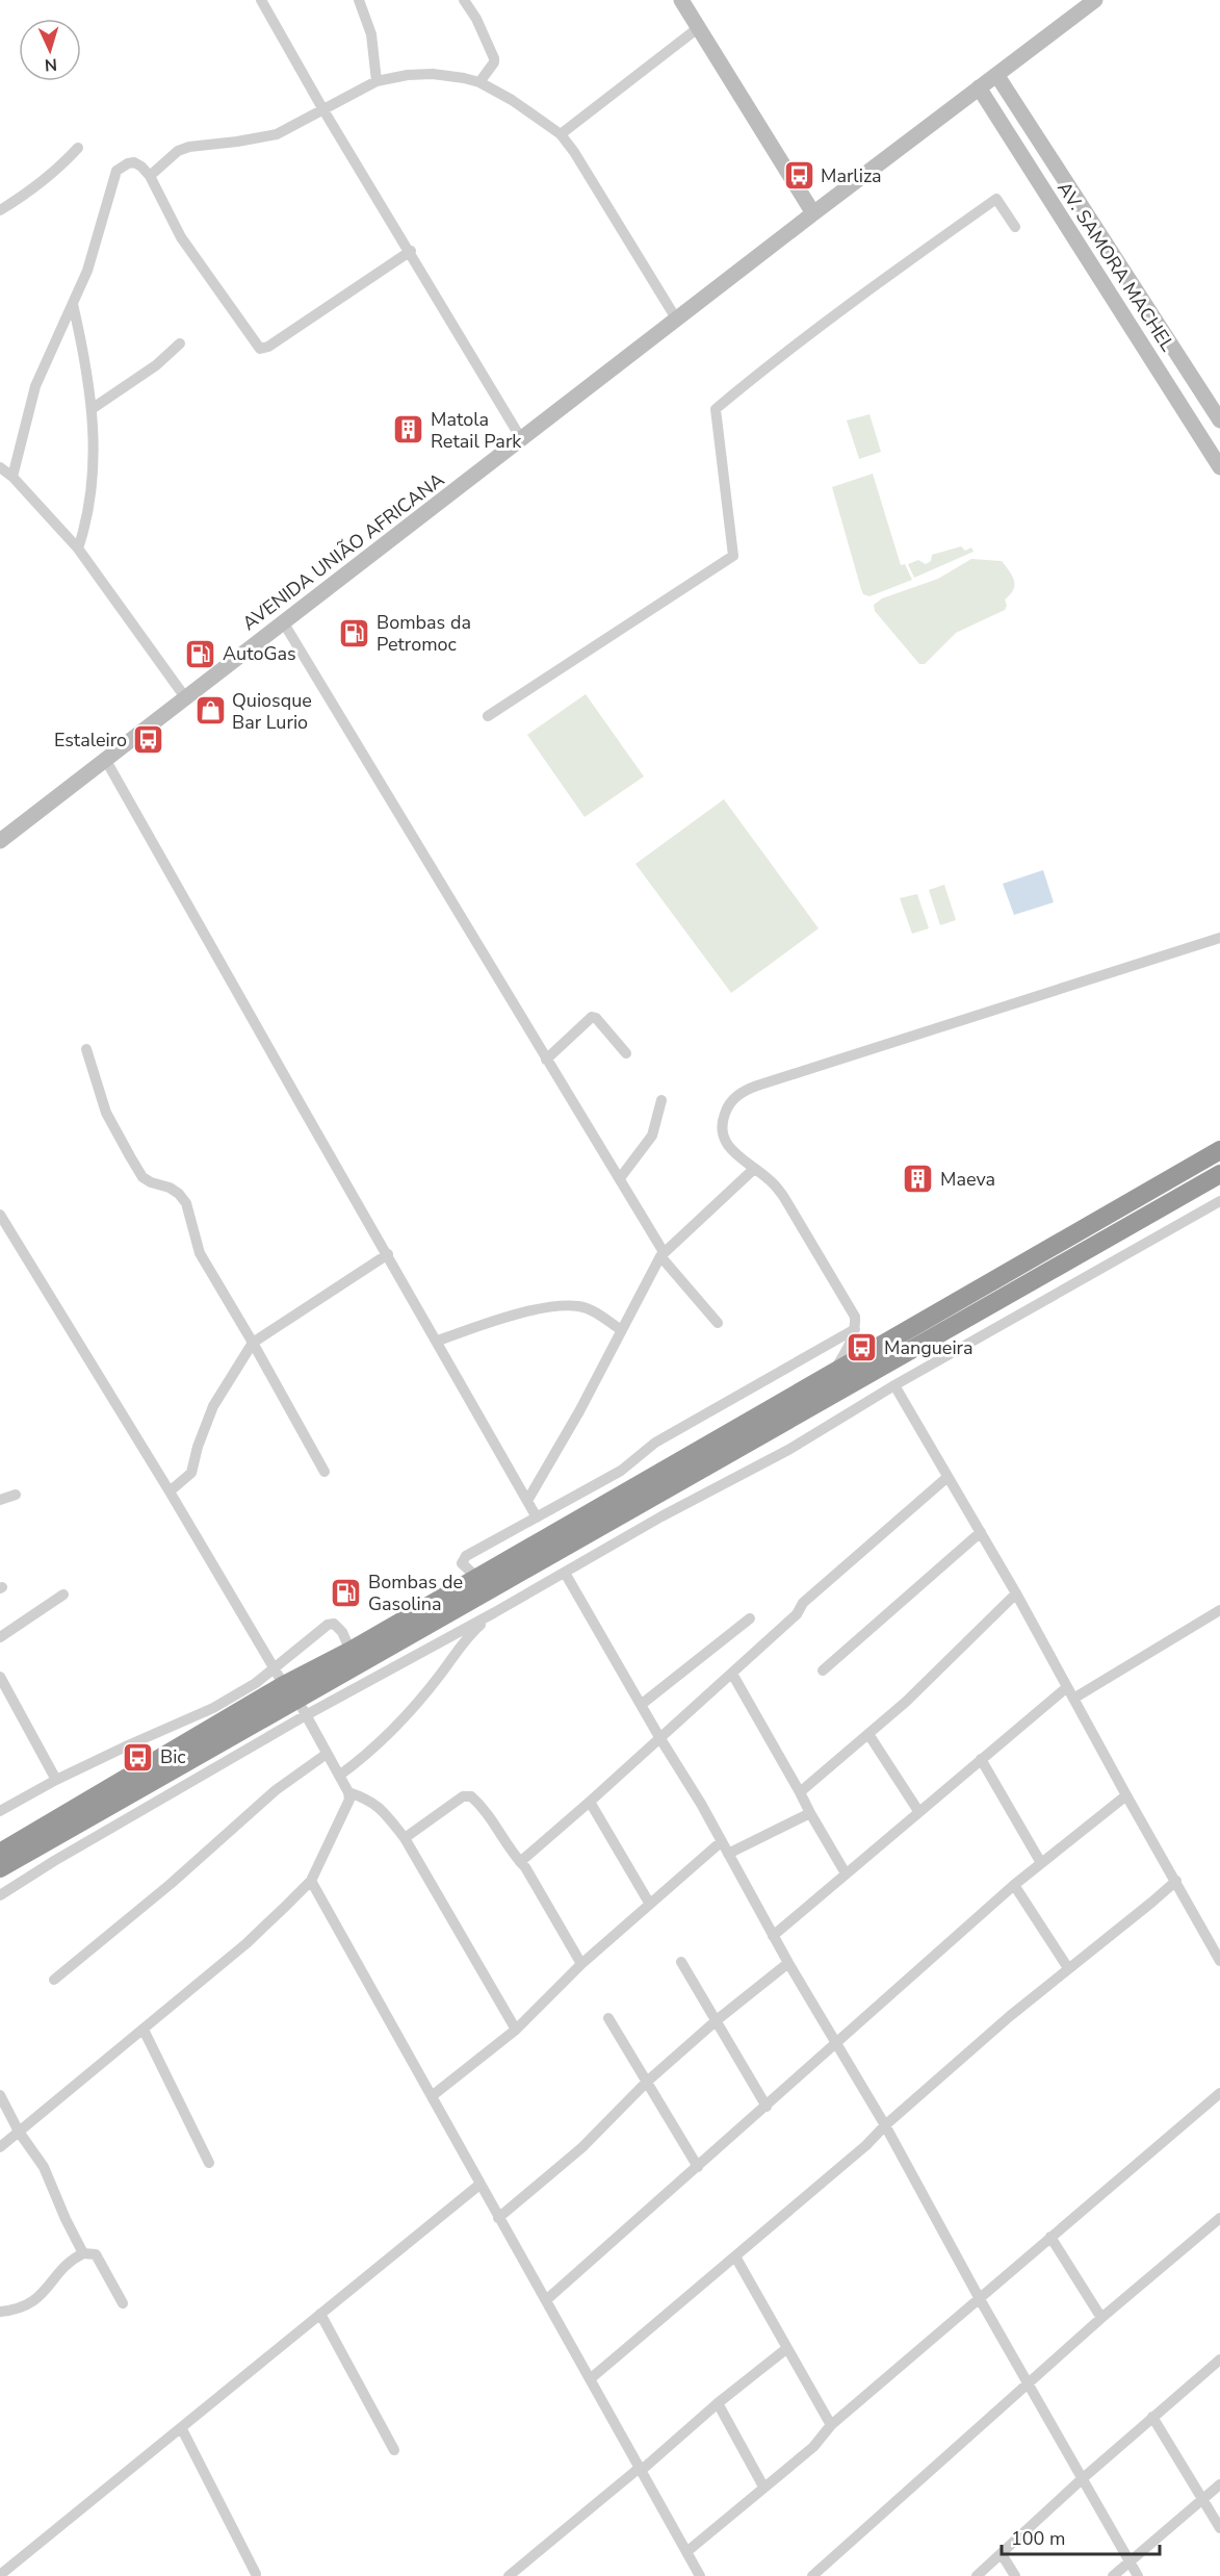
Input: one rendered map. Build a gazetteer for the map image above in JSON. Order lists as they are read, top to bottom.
{
  "streets": {
    "main road": ["AV. SAMORA MACHEL", "AVENIDA UNIÃO AFRICANA"]
  },
  "crossings": [
    ["AV. SAMORA MACHEL", "AVENIDA UNIÃO AFRICANA"]
  ],
  "places": {
    "bus stop": [
      "Marliza",
      "Estaleiro",
      "Mangueira",
      "Bic"
    ],
    "building": ["Matola Retail Park", "Maeva"],
    "fuel station": ["Bombas da Petromoc", "AutoGas", "Bombas de Gasolina"],
    "shop": ["Quiosque Bar Lurio"]
  },
  "scale_bar": "100 m",
  "north": "bottom"
}
